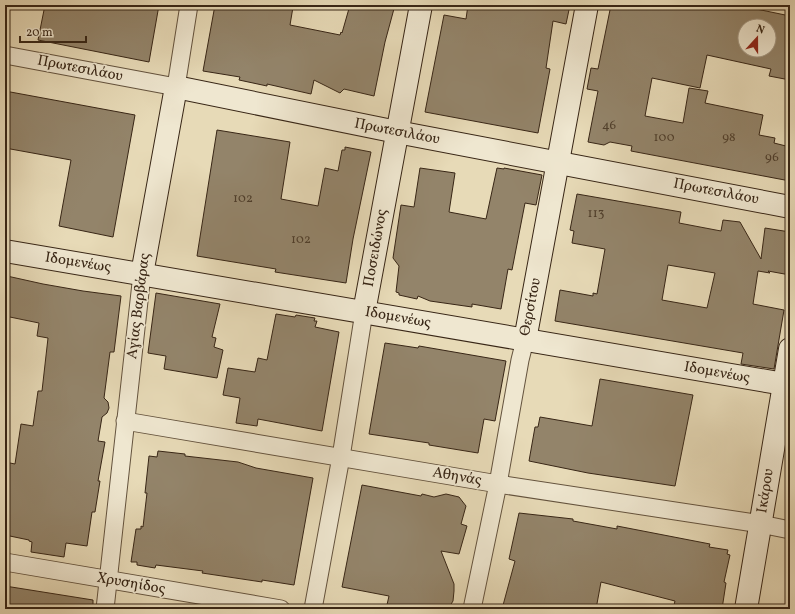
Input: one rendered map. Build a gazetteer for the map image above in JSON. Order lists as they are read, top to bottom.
{
  "streets": {
    "main road": [
      "Πρωτεσιλάου",
      "Ποσειδώνος",
      "Ιδομενέως",
      "Αγίας Βαρβάρας",
      "Θερσίτου",
      "Ικάρου"
    ],
    "street": ["Αθηνάς", "Χρυσηίδος"]
  },
  "crossings": [
    ["Πρωτεσιλάου", "Ποσειδώνος"],
    ["Πρωτεσιλάου", "Αγίας Βαρβάρας"],
    ["Πρωτεσιλάου", "Θερσίτου"],
    ["Ποσειδώνος", "Ιδομενέως"],
    ["Ποσειδώνος", "Αθηνάς"],
    ["Ιδομενέως", "Αγίας Βαρβάρας"],
    ["Ιδομενέως", "Θερσίτου"],
    ["Ιδομενέως", "Ικάρου"],
    ["Αγίας Βαρβάρας", "Αθηνάς"],
    ["Αγίας Βαρβάρας", "Χρυσηίδος"],
    ["Θερσίτου", "Αθηνάς"],
    ["Αθηνάς", "Ικάρου"]
  ],
  "house_numbers": [
    "46",
    "100",
    "98",
    "96",
    "102",
    "113",
    "102"
  ],
  "scale_bar": "20 m",
  "north": "top"
}
